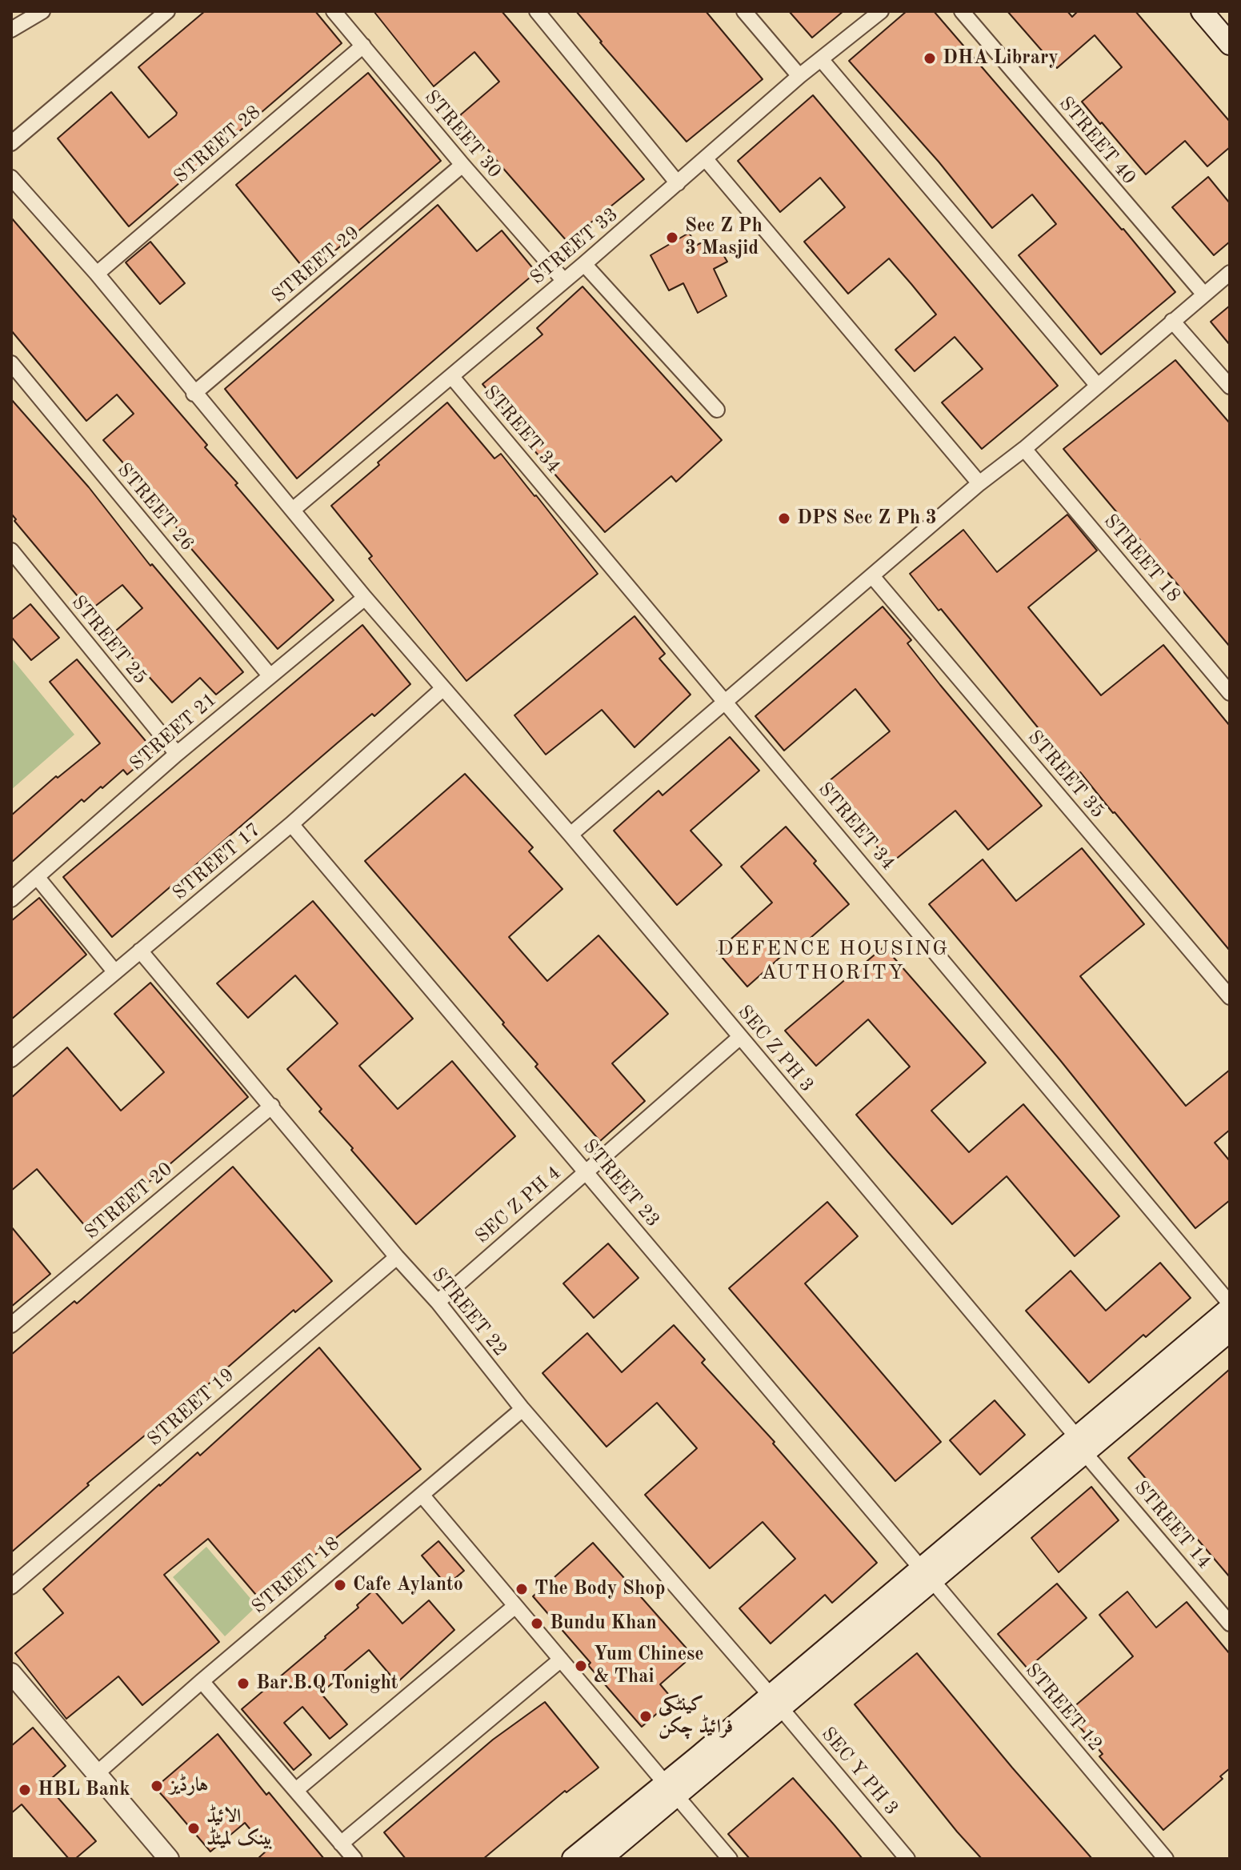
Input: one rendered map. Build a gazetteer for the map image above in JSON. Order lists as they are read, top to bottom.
{
  "streets": {
    "street": [
      "STREET 30",
      "STREET 40",
      "STREET 28",
      "STREET 33",
      "STREET 29",
      "STREET 34",
      "STREET 26",
      "STREET 18",
      "STREET 25",
      "STREET 21",
      "STREET 35",
      "STREET 17",
      "SEC Z PH 3",
      "STREET 23",
      "STREET 20",
      "SEC Z PH 4",
      "STREET 22",
      "STREET 19",
      "STREET 14",
      "STREET 12",
      "SEC Y PH 3"
    ]
  },
  "crossings": [
    ["STREET 30", "STREET 28"],
    ["STREET 30", "STREET 33"],
    ["STREET 30", "STREET 29"],
    ["STREET 28", "SEC Z PH 3"],
    ["STREET 33", "STREET 34"],
    ["STREET 33", "SEC Z PH 3"],
    ["STREET 29", "SEC Z PH 3"],
    ["STREET 26", "STREET 21"],
    ["STREET 18", "STREET 22"],
    ["STREET 25", "STREET 21"],
    ["STREET 21", "SEC Z PH 3"],
    ["STREET 17", "SEC Z PH 3"],
    ["STREET 17", "STREET 23"],
    ["STREET 17", "STREET 22"],
    ["SEC Z PH 3", "SEC Z PH 4"],
    ["SEC Z PH 3", "STREET 14"],
    ["STREET 23", "SEC Z PH 4"],
    ["STREET 23", "STREET 12"],
    ["STREET 20", "STREET 22"],
    ["SEC Z PH 4", "STREET 22"],
    ["STREET 22", "STREET 19"],
    ["STREET 22", "SEC Y PH 3"]
  ],
  "districts": ["DEFENCE HOUSING AUTHORITY"],
  "places": [
    "DHA Library",
    "Sec Z Ph 3 Masjid",
    "DPS Sec Z Ph 3",
    "Cafe Aylanto",
    "The Body Shop",
    "Bundu Khan",
    "Yum Chinese & Thai",
    "Bar.B.Q Tonight",
    "کینٹکی فرائیڈ چکن",
    "ہارڈیز",
    "HBL Bank",
    "الائیڈ بینک لمیٹڈ"
  ]
}
